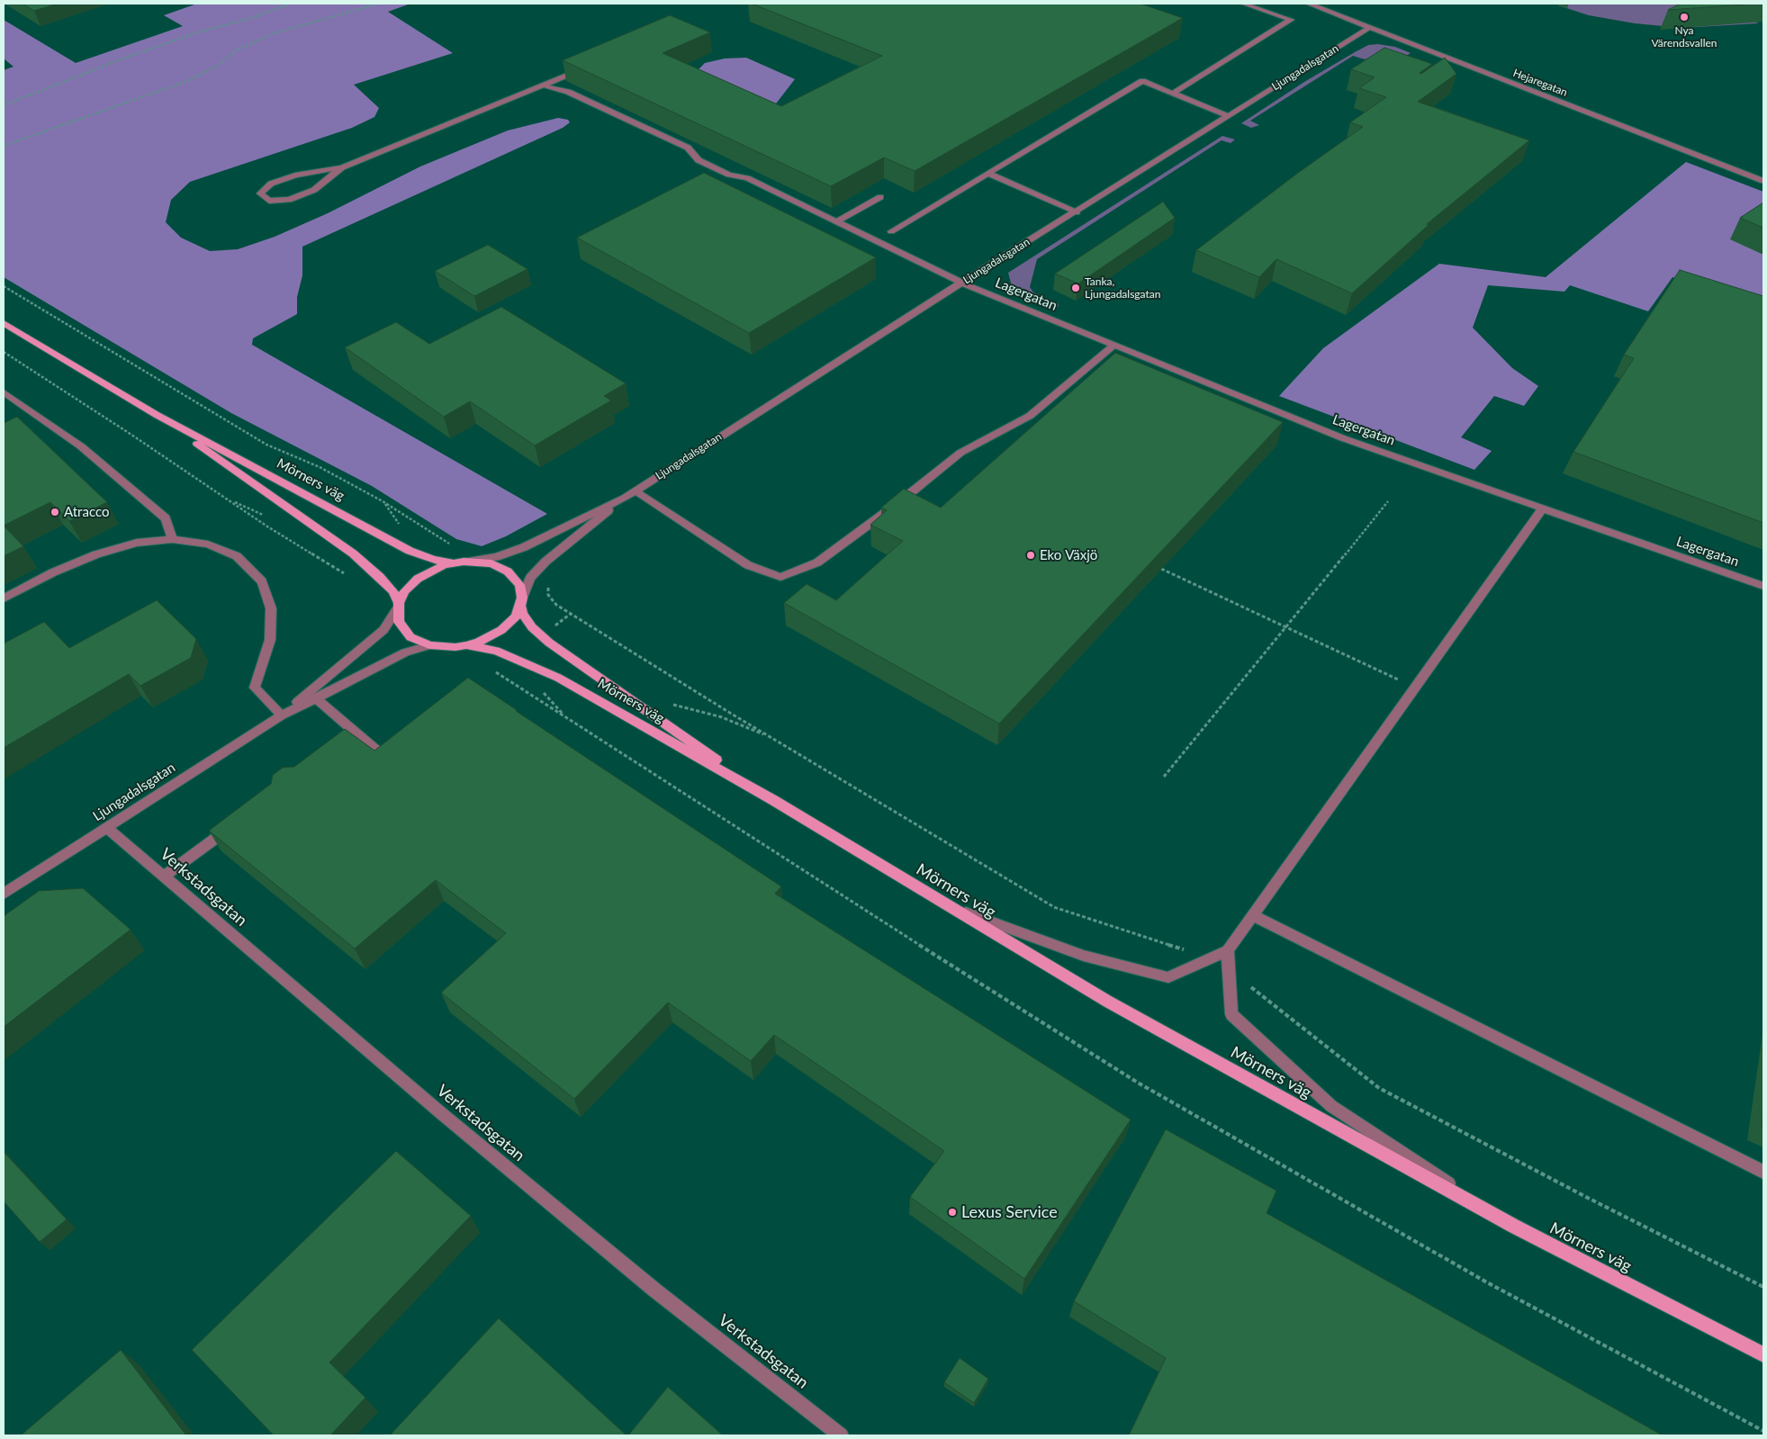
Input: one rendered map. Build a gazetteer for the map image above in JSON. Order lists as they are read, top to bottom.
{
  "streets": {
    "main road": ["Mörners väg"],
    "street": [
      "Ljungadalsgatan",
      "Hejaregatan",
      "Lagergatan",
      "Verkstadsgatan"
    ]
  },
  "crossings": [
    ["Ljungadalsgatan", "Hejaregatan"],
    ["Ljungadalsgatan", "Lagergatan"],
    ["Ljungadalsgatan", "Mörners väg"],
    ["Ljungadalsgatan", "Verkstadsgatan"]
  ],
  "places": [
    "Nya Värendsvallen",
    "Tanka, Ljungadalsgatan",
    "Atracco",
    "Eko Växjö",
    "Lexus Service"
  ]
}
